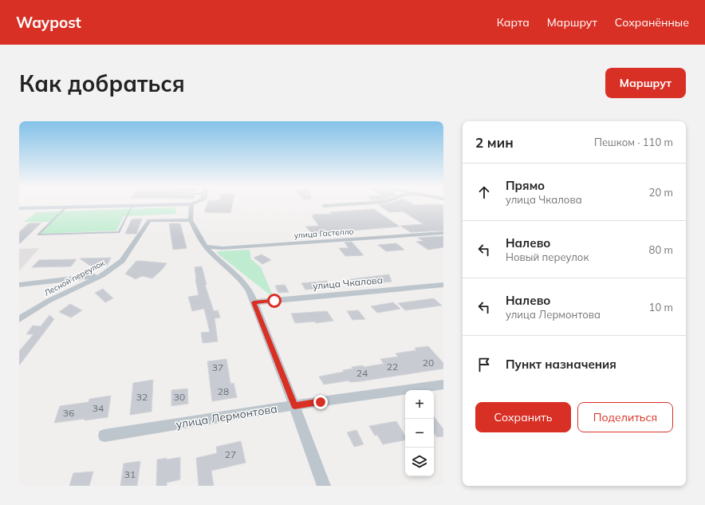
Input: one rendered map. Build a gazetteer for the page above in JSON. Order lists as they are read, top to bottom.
{
  "streets": {
    "street": [
      "улица Гастелло",
      "Лесной переулок",
      "улица Чкалова",
      "улица Лермонтова"
    ]
  },
  "house_numbers": [
    "20",
    "22",
    "37",
    "24",
    "28",
    "32",
    "30",
    "34",
    "36",
    "27",
    "31"
  ],
  "page": {
    "header": "Waypost",
    "nav": ["Карта", "Маршрут", "Сохранённые"],
    "buttons": [
      "Маршрут",
      ["Сохранить", "Поделиться"]
    ],
    "title": "Как добраться",
    "heading": ["2 мин", "Пешком · 110 m"],
    "list": [
      ["Прямо", "улица Чкалова", "20 m"],
      ["Налево", "Новый переулок", "80 m"],
      ["Налево", "улица Лермонтова", "10 m"],
      "Пункт назначения"
    ],
    "map_buttons": ["+", "−"]
  }
}
